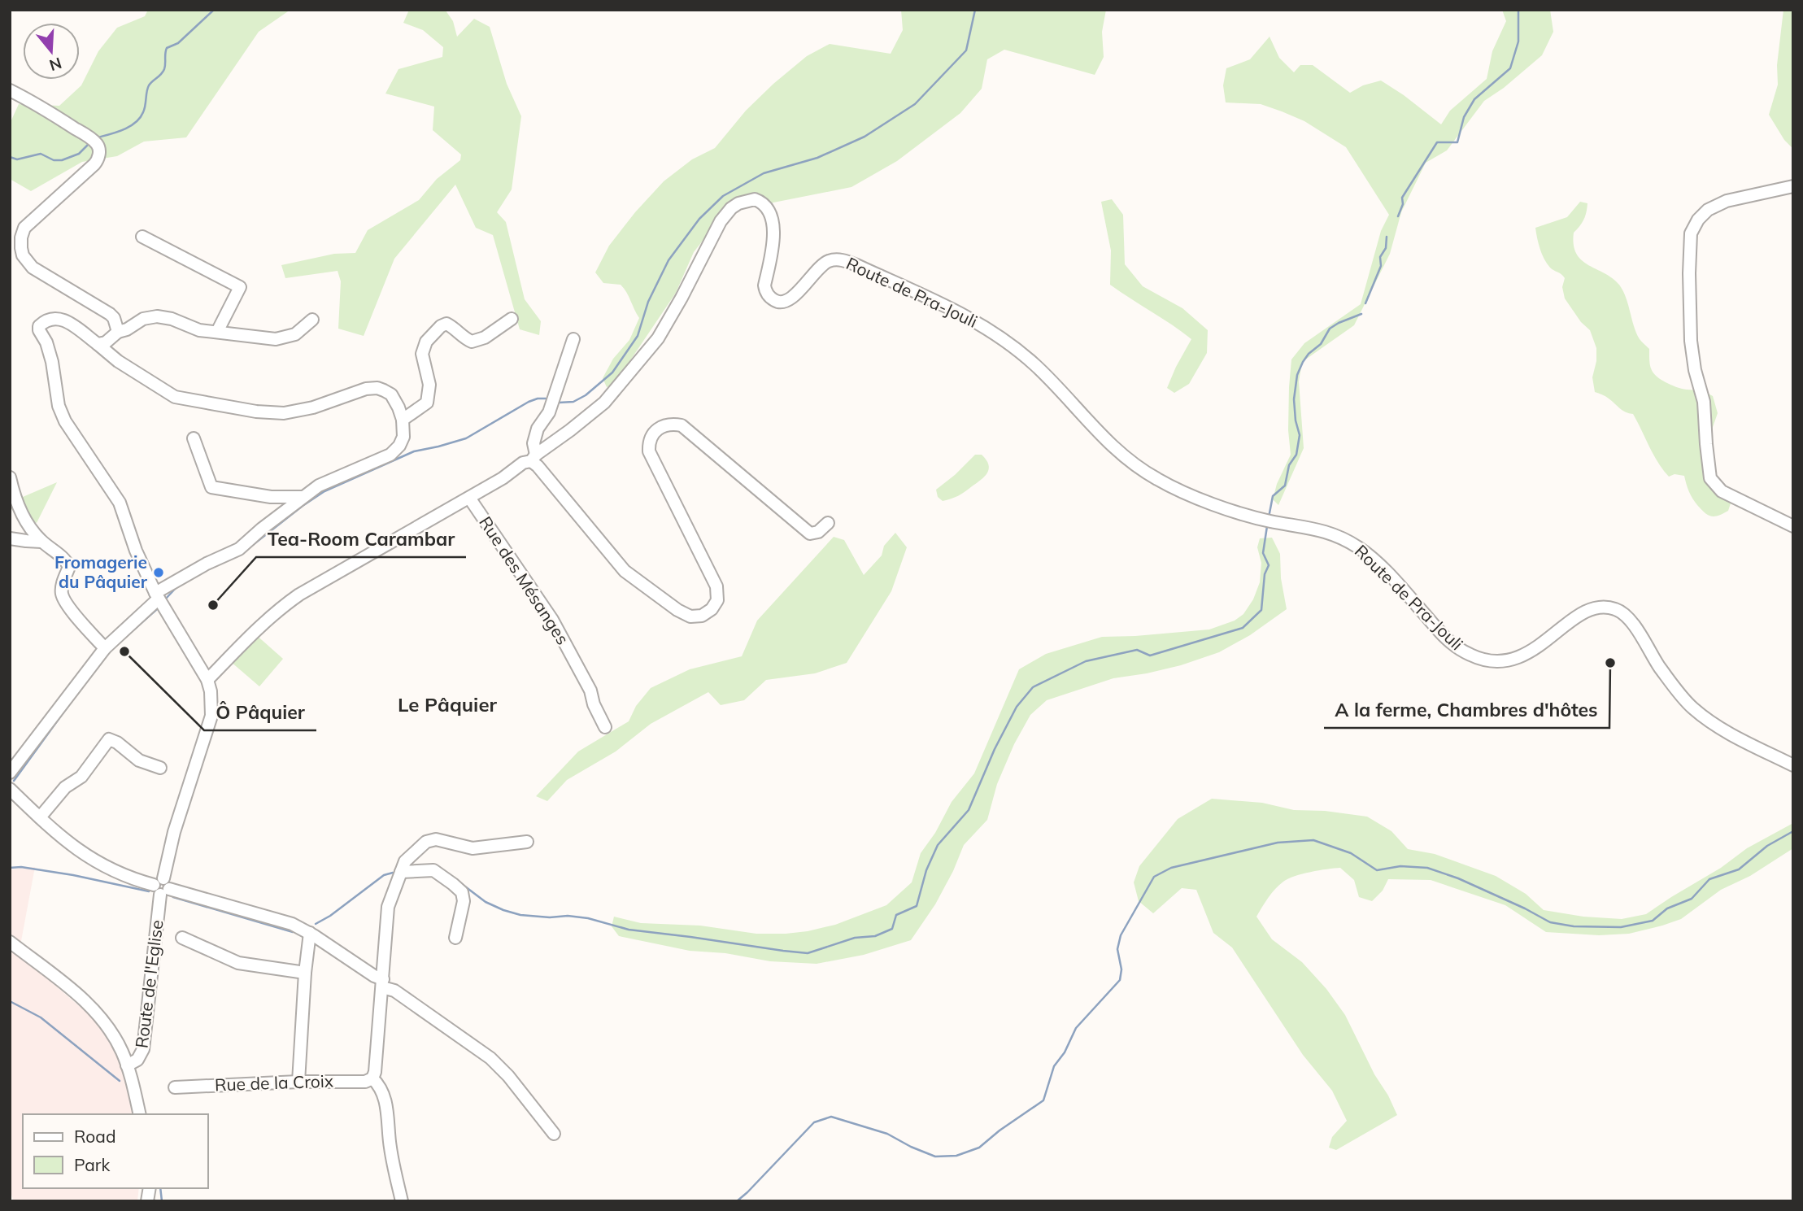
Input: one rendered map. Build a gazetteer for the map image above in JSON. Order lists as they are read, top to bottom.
{
  "streets": {
    "street": [
      "Route de Pra-Jouli",
      "Rue des Mésanges",
      "Route de l'Eglise",
      "Rue de la Croix"
    ]
  },
  "crossings": [
    ["Route de Pra-Jouli", "Rue des Mésanges"],
    ["Route de Pra-Jouli", "Route de l'Eglise"]
  ],
  "districts": ["Le Pâquier"],
  "places": [
    "Fromagerie du Pâquier",
    "Tea-Room Carambar",
    "Ô Pâquier",
    "A la ferme, Chambres d'hôtes"
  ],
  "legend": ["Road", "Park"],
  "north": "bottom"
}
